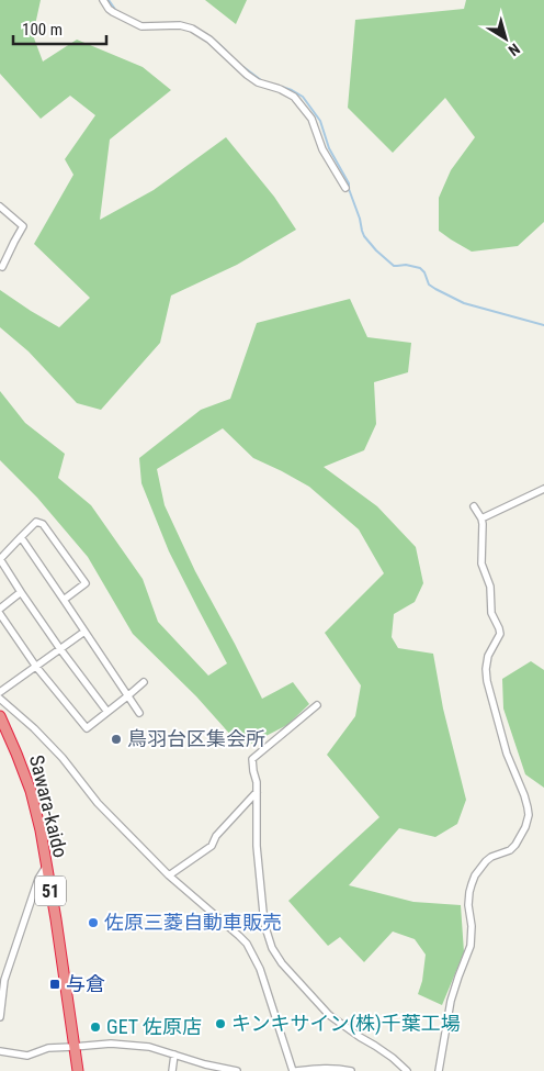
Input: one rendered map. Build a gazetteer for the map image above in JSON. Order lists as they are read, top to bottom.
{
  "streets": {
    "highway": ["Sawara-kaido", "51"]
  },
  "places": {
    "other": [
      "鳥羽台区集会所",
      "佐原三菱自動車販売",
      "キンキサイン(株)千葉工場",
      "GET 佐原店"
    ],
    "transit": ["与倉"]
  },
  "scale_bar": "100 m",
  "north": "bottom right"
}
